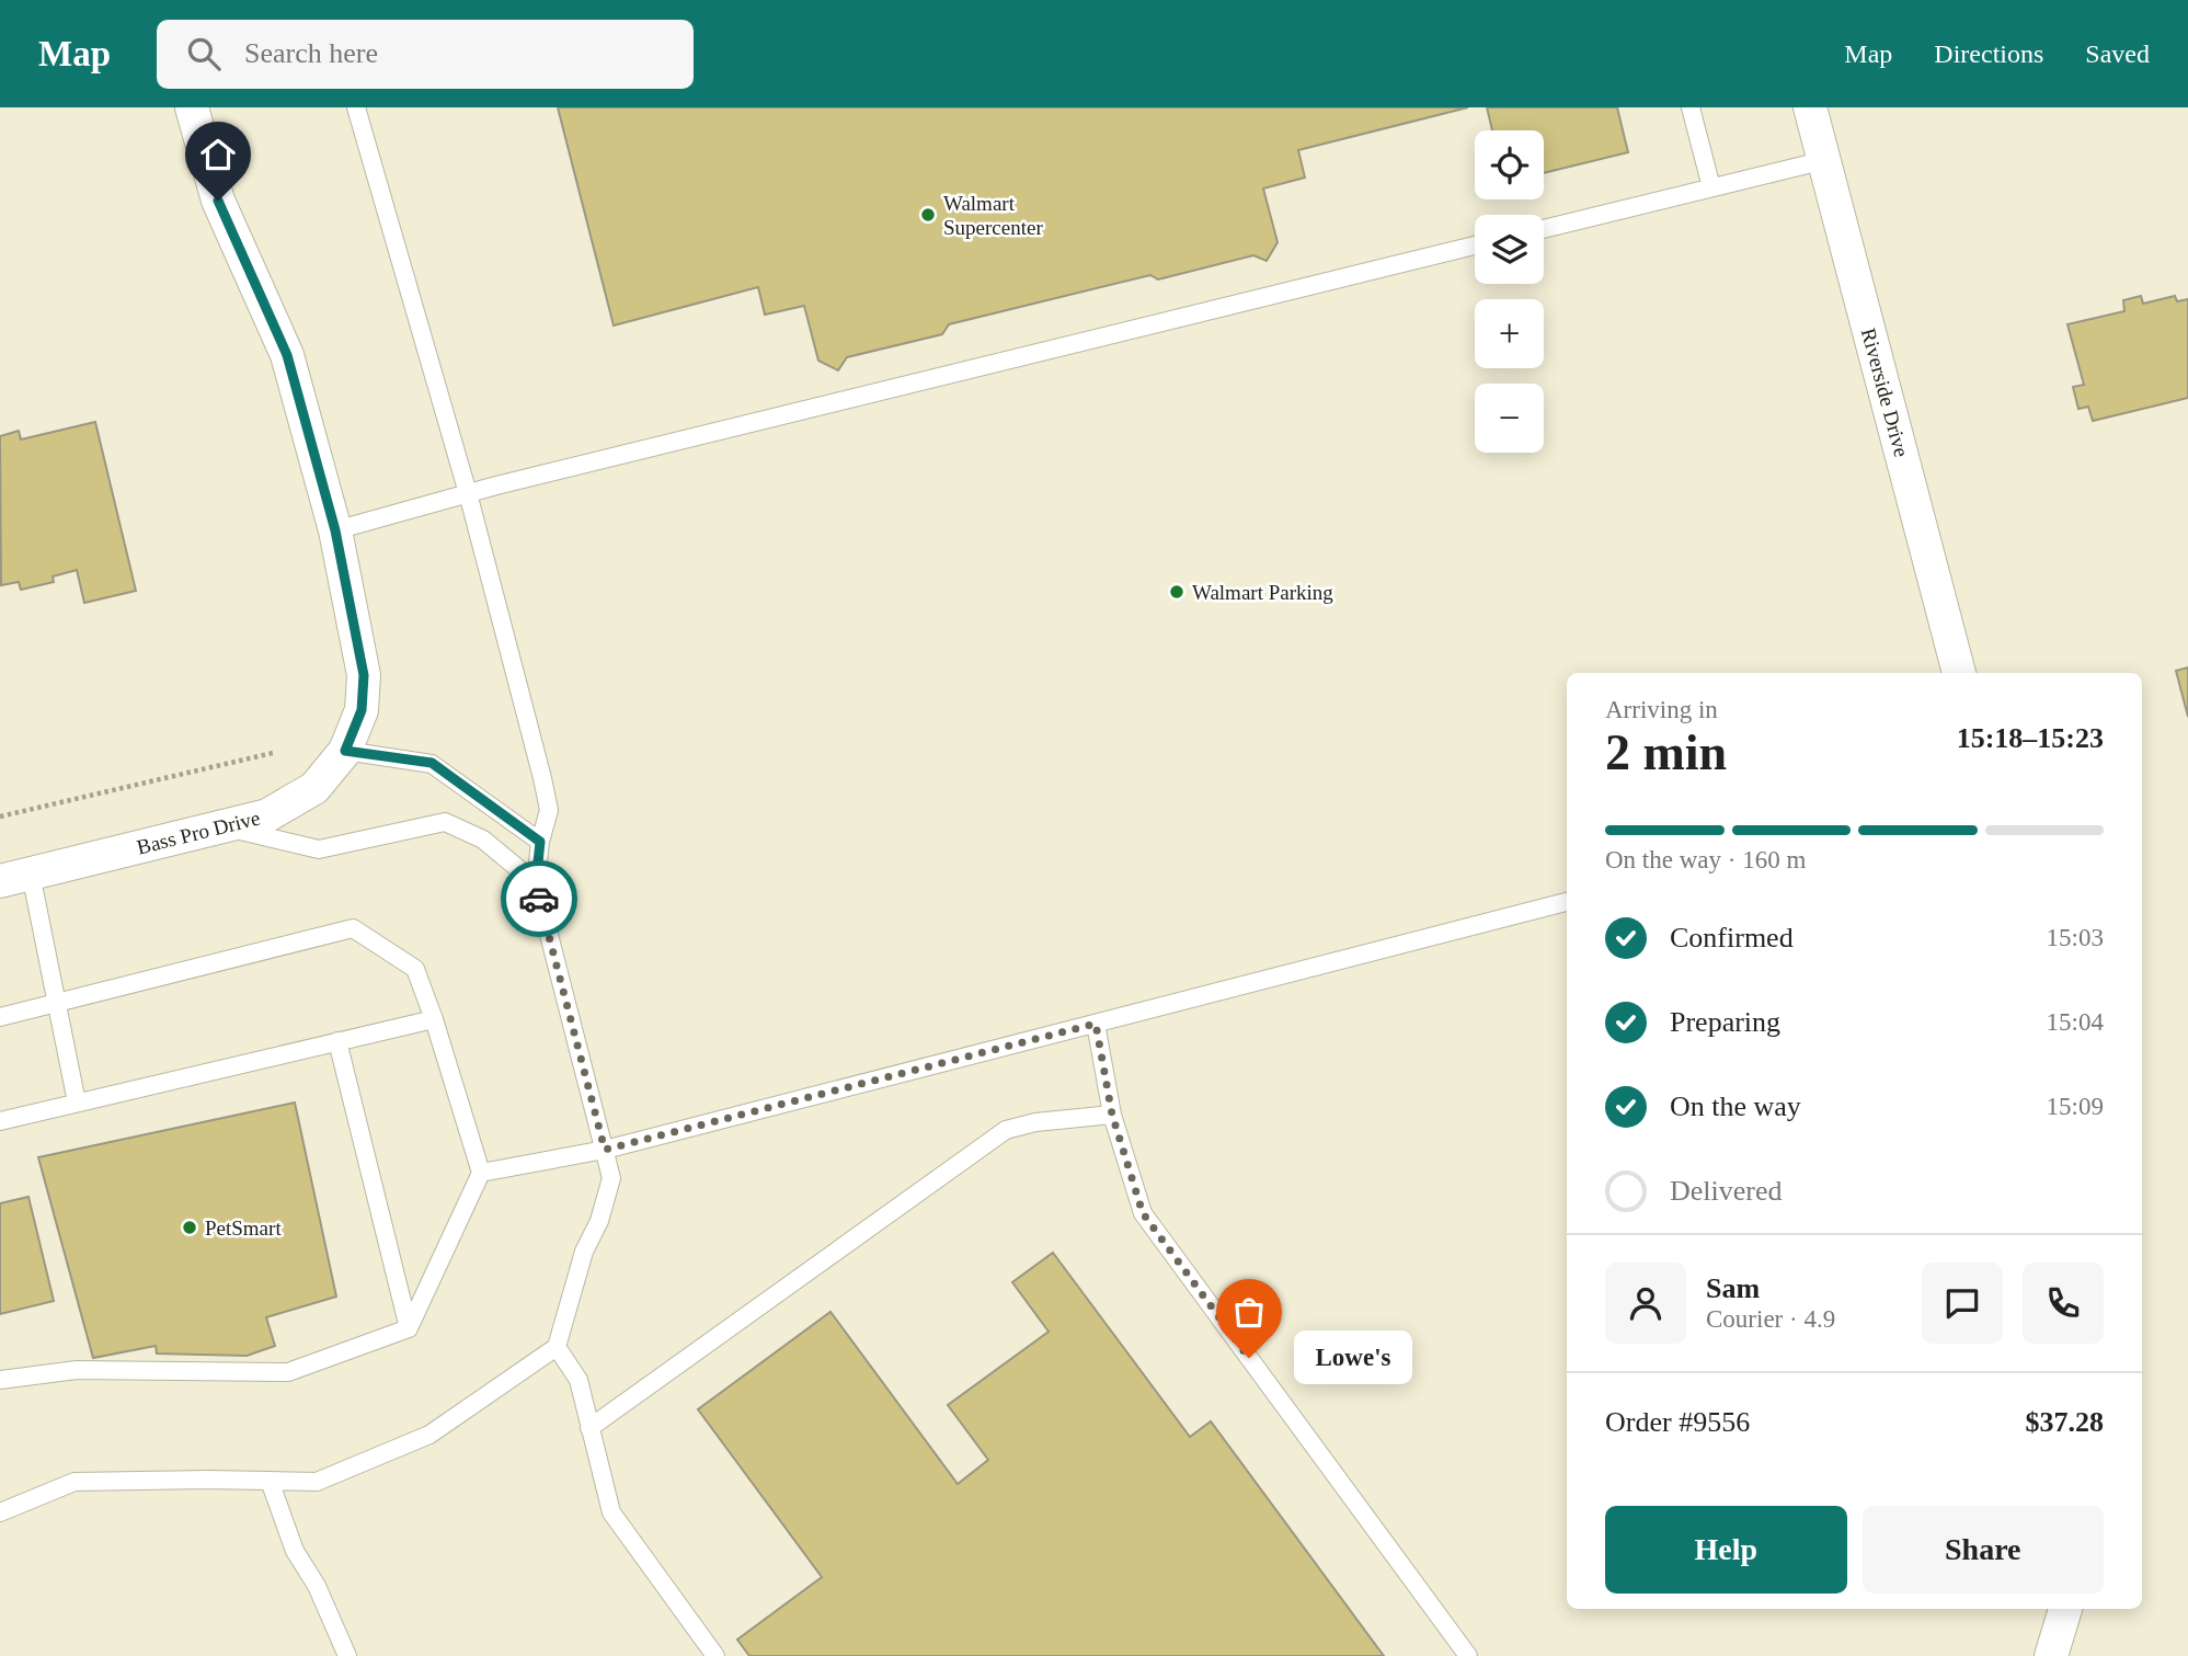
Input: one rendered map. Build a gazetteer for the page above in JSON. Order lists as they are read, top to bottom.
{
  "streets": {
    "street": ["Riverside Drive", "Bass Pro Drive"]
  },
  "places": [
    "Walmart Supercenter",
    "Walmart Parking",
    "PetSmart",
    "Lowe's"
  ],
  "page": {
    "header": "Map",
    "search": "Search here",
    "nav": ["Map", "Directions", "Saved"],
    "map_buttons": ["+", "−"],
    "heading": ["2 min", "Arriving in", "15:18–15:23"],
    "panel": [
      "Sam",
      "Courier · 4.9",
      "Order #9556",
      "$37.28"
    ],
    "bar": "On the way · 160 m",
    "list": [
      ["Confirmed", "15:03"],
      ["Preparing", "15:04"],
      ["On the way", "15:09"],
      "Delivered"
    ],
    "bubble": "Lowe's",
    "buttons": ["Help", "Share"]
  }
}
